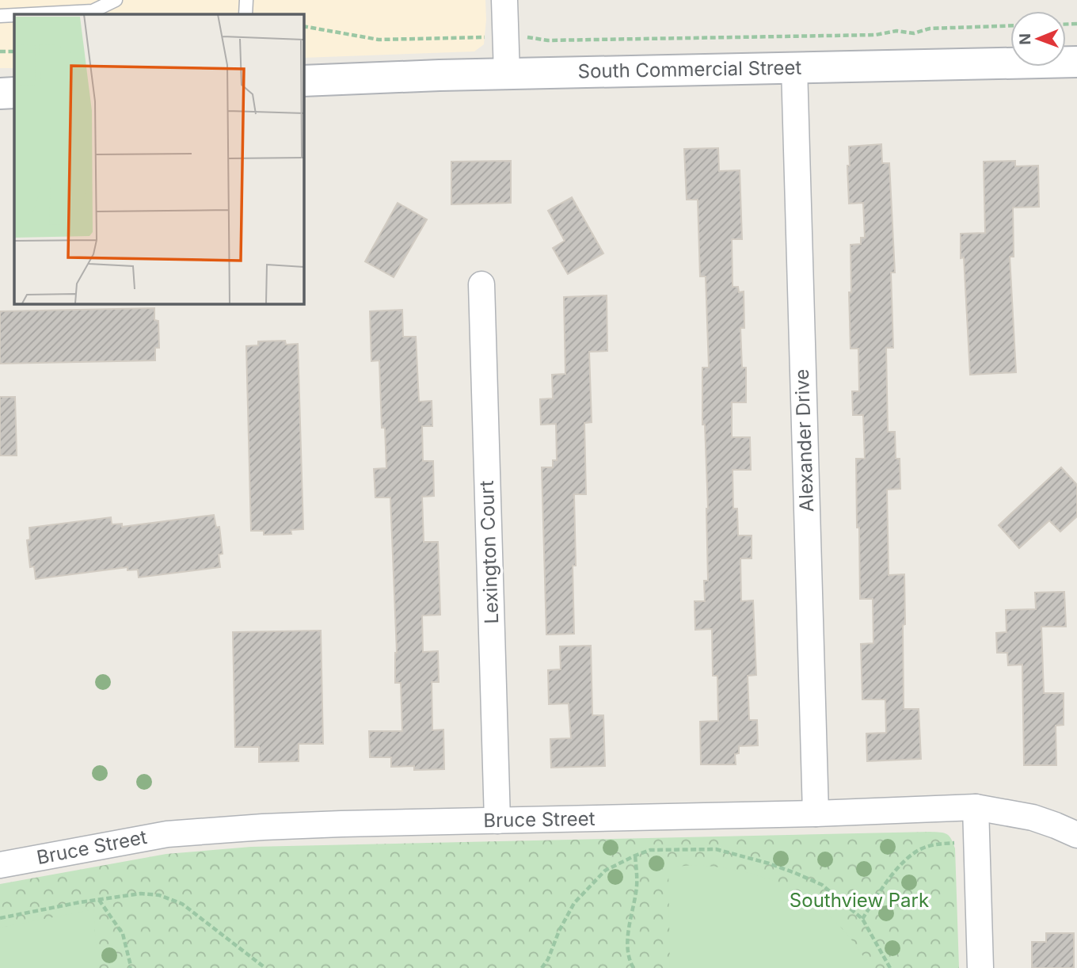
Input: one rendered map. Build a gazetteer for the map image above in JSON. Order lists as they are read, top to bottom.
{
  "streets": {
    "main road": ["South Commercial Street"],
    "street": ["Alexander Drive", "Lexington Court", "Bruce Street"]
  },
  "crossings": [
    ["South Commercial Street", "Alexander Drive"],
    ["Alexander Drive", "Bruce Street"],
    ["Lexington Court", "Bruce Street"]
  ],
  "parks": ["Southview Park"],
  "north": "left"
}
